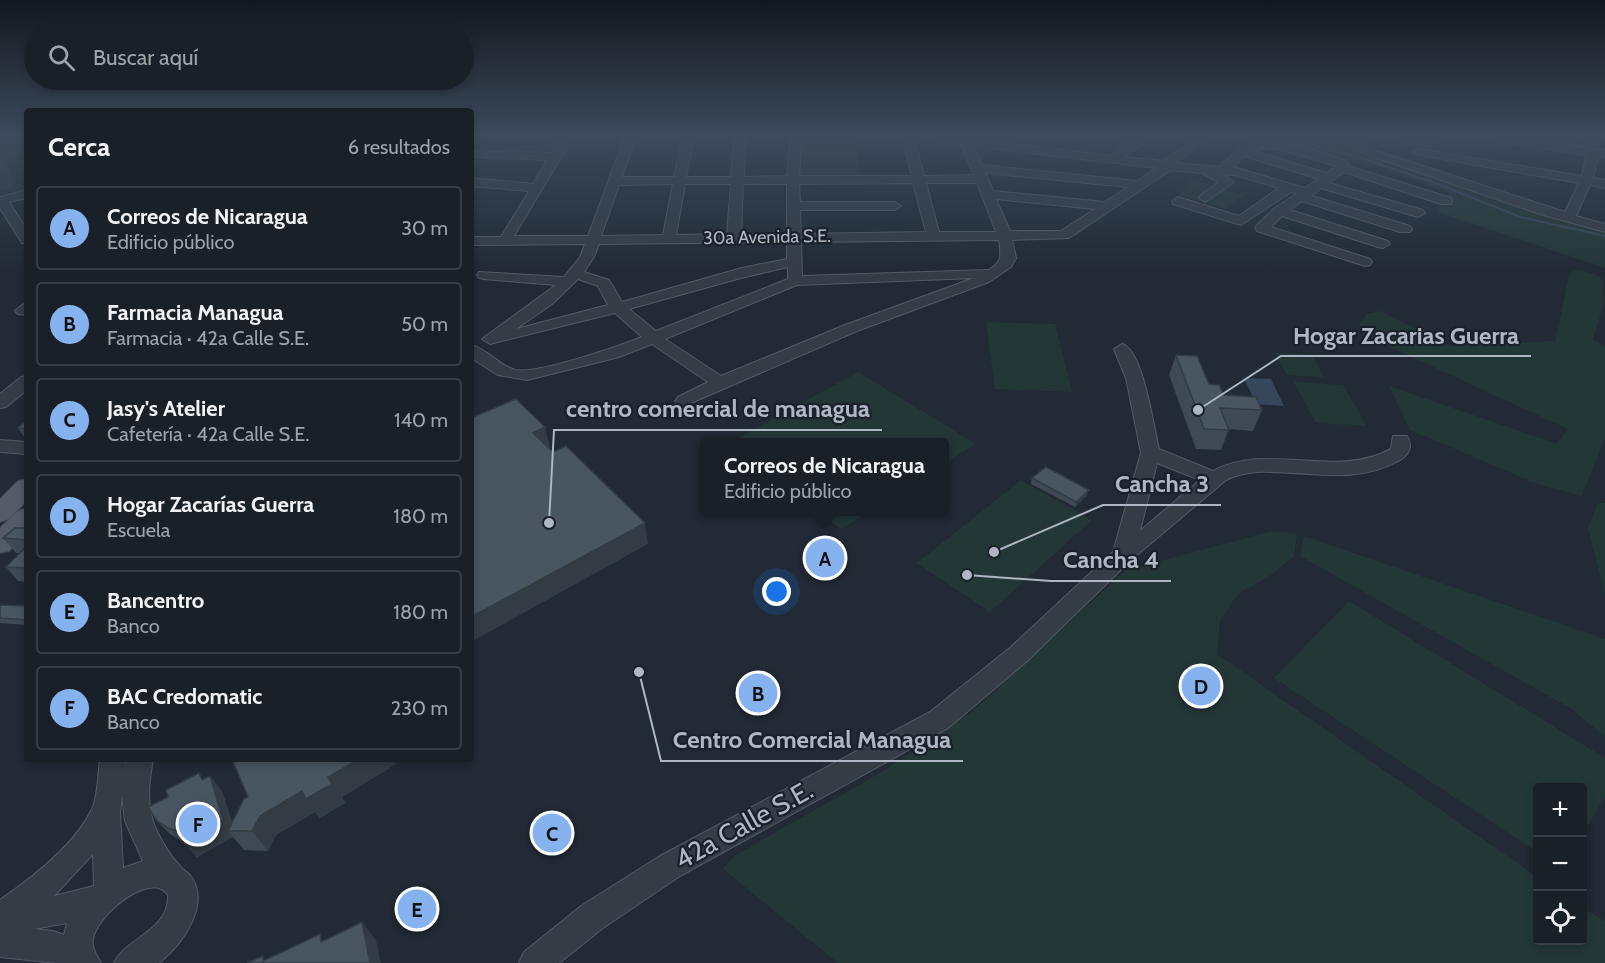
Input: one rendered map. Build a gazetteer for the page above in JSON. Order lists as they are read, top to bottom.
{
  "streets": {
    "street": ["30a Avenida S.E.", "42a Calle S.E."]
  },
  "places": [
    "Hogar Zacarias Guerra",
    "centro comercial de managua",
    "Cancha 3",
    "Cancha 4",
    "Centro Comercial Managua"
  ],
  "page": {
    "search": "Buscar aquí",
    "heading": ["Cerca", "6 resultados"],
    "list": [
      {
        "mark": "A",
        "name": "Correos de Nicaragua",
        "note": "Edificio público",
        "value": "30 m"
      },
      {
        "mark": "B",
        "name": "Farmacia Managua",
        "note": "Farmacia · 42a Calle S.E.",
        "value": "50 m"
      },
      {
        "mark": "C",
        "name": "Jasy's Atelier",
        "note": "Cafetería · 42a Calle S.E.",
        "value": "140 m"
      },
      {
        "mark": "D",
        "name": "Hogar Zacarías Guerra",
        "note": "Escuela",
        "value": "180 m"
      },
      {
        "mark": "E",
        "name": "Bancentro",
        "note": "Banco",
        "value": "180 m"
      },
      {
        "mark": "F",
        "name": "BAC Credomatic",
        "note": "Banco",
        "value": "230 m"
      }
    ],
    "popup": ["Correos de Nicaragua", "Edificio público"],
    "pins": [
      "A",
      "D",
      "B",
      "F",
      "C",
      "E"
    ],
    "map_buttons": ["+", "−"]
  }
}
